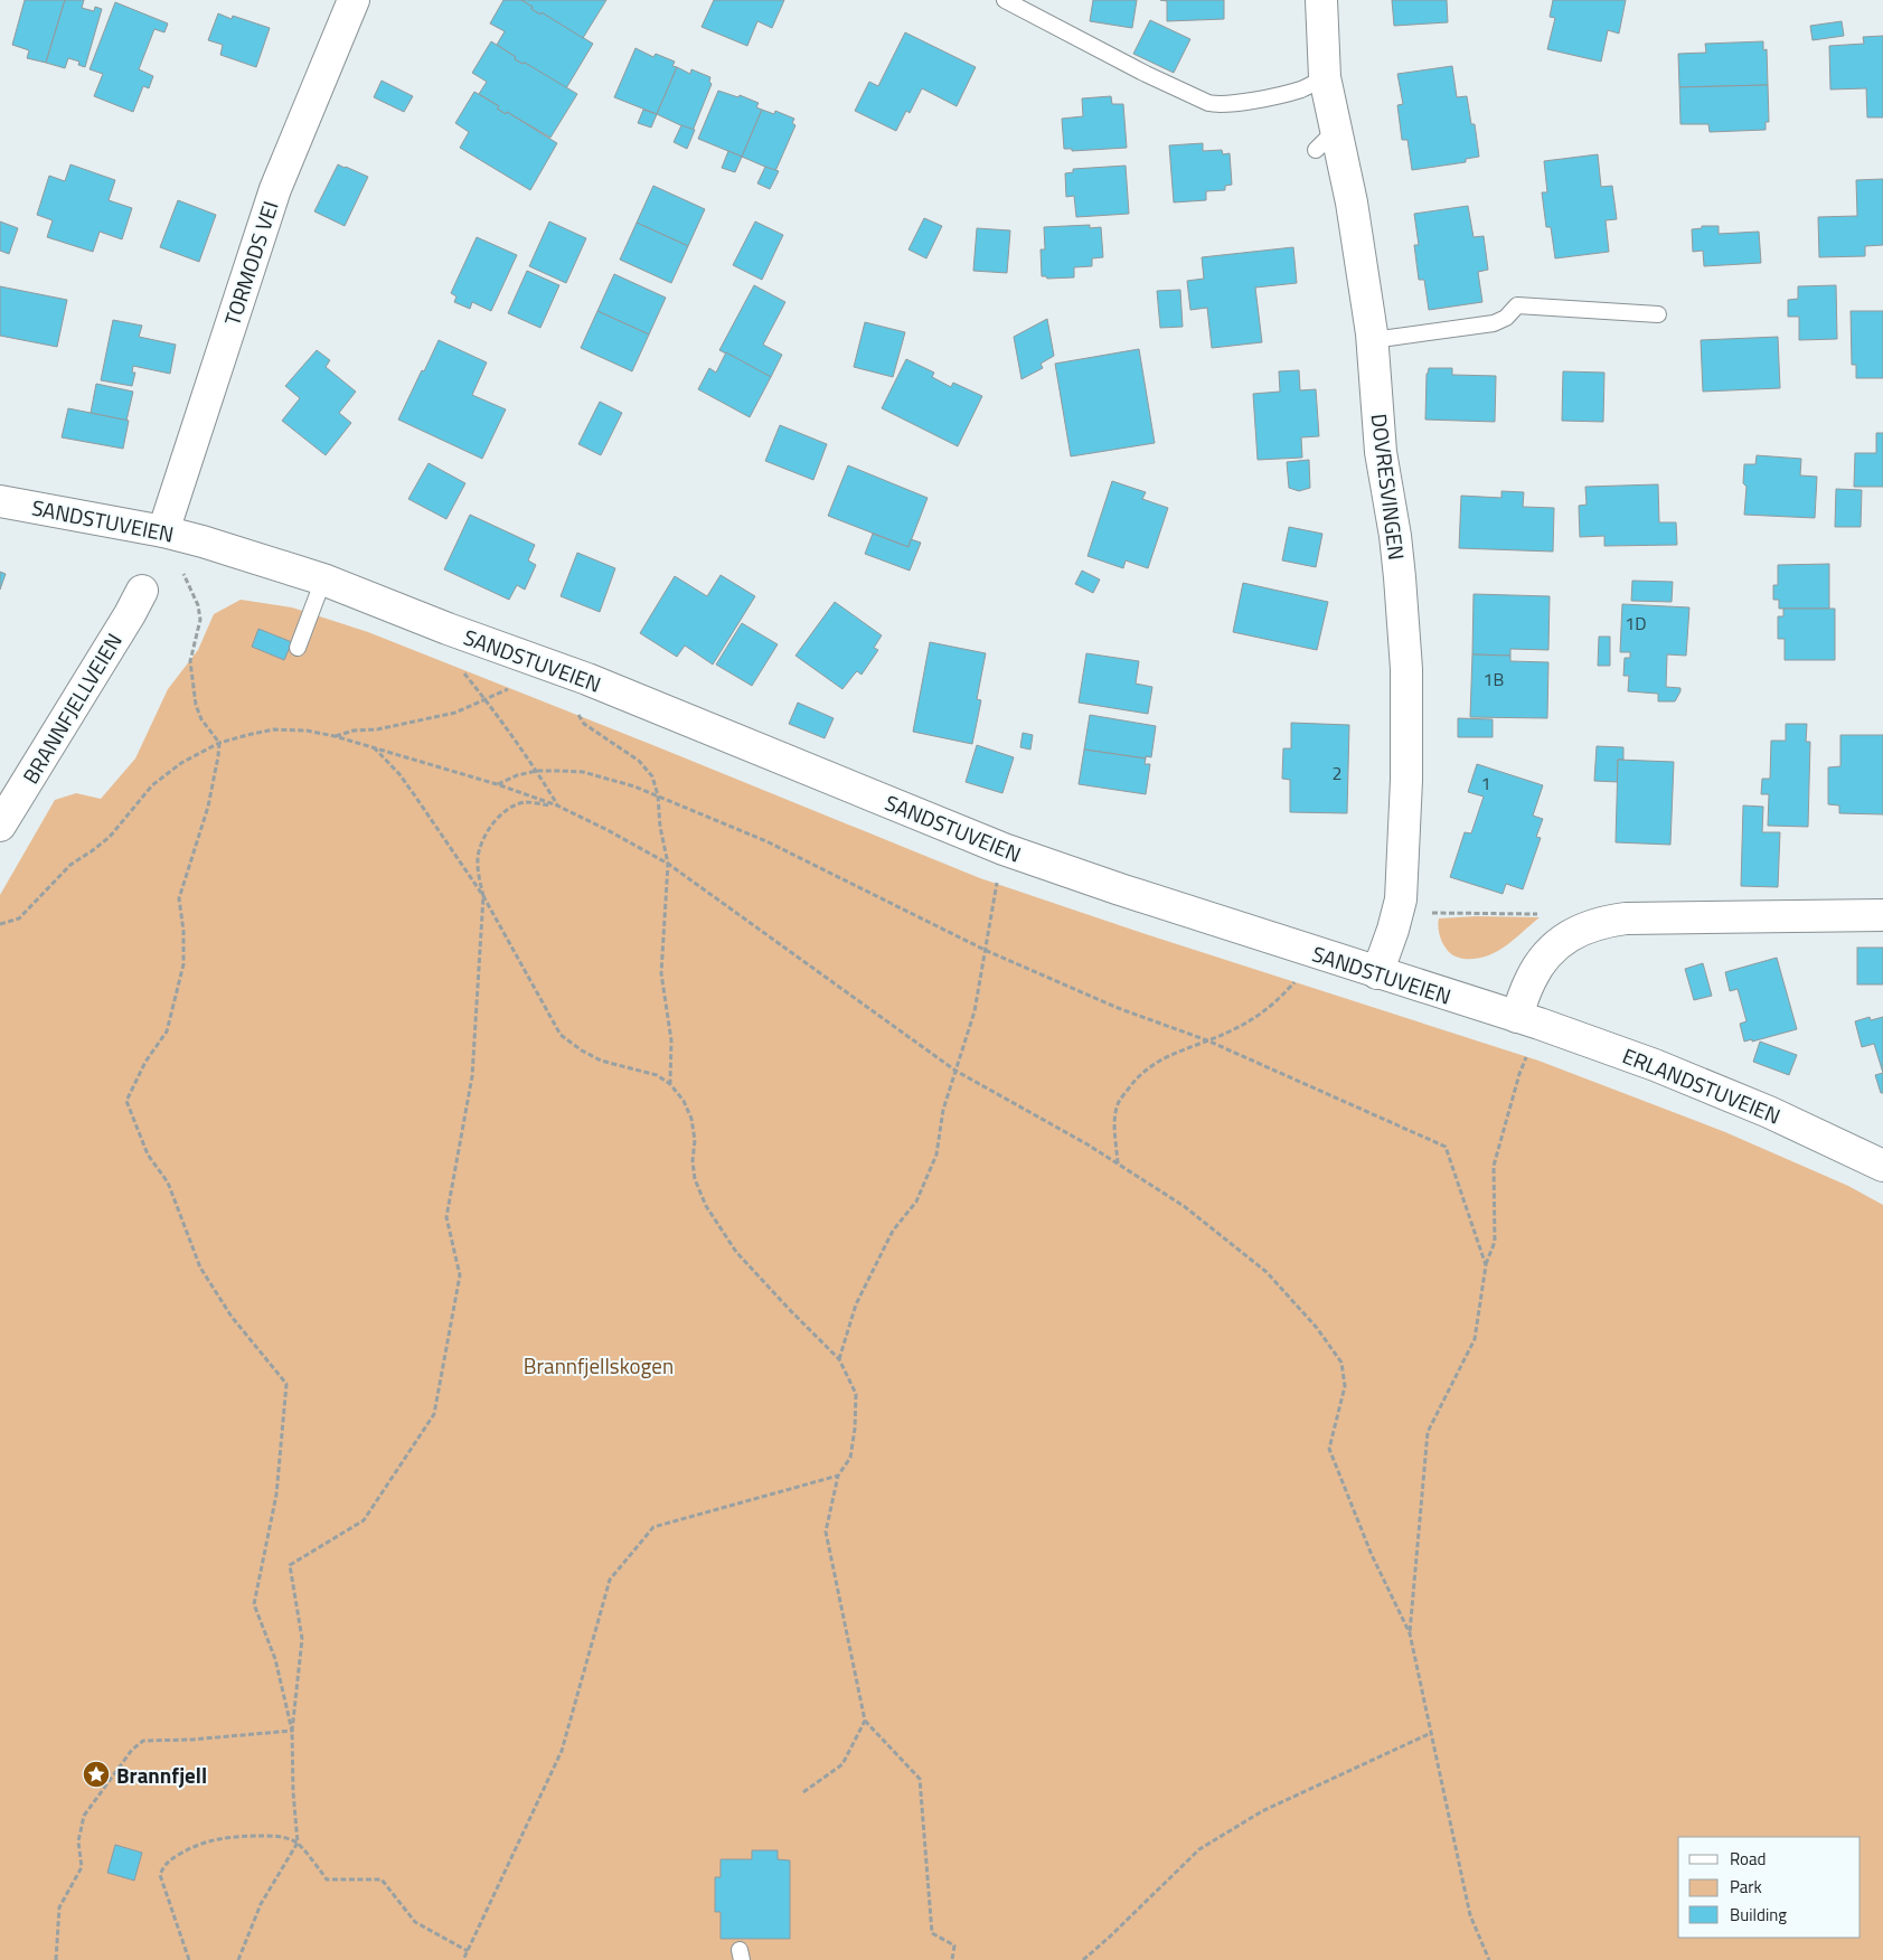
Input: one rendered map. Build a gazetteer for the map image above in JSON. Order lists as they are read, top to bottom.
{
  "streets": {
    "street": [
      "TORMODS VEI",
      "DOVRESVINGEN",
      "SANDSTUVEIEN",
      "BRANNFJELLVEIEN",
      "ERLANDSTUVEIEN"
    ]
  },
  "crossings": [
    ["TORMODS VEI", "SANDSTUVEIEN"],
    ["DOVRESVINGEN", "SANDSTUVEIEN"],
    ["SANDSTUVEIEN", "ERLANDSTUVEIEN"]
  ],
  "parks": ["Brannfjellskogen"],
  "places": {
    "place": ["Brannfjell"]
  },
  "house_numbers": [
    "1D",
    "1B",
    "2",
    "1"
  ],
  "legend": ["Road", "Park", "Building"]
}
